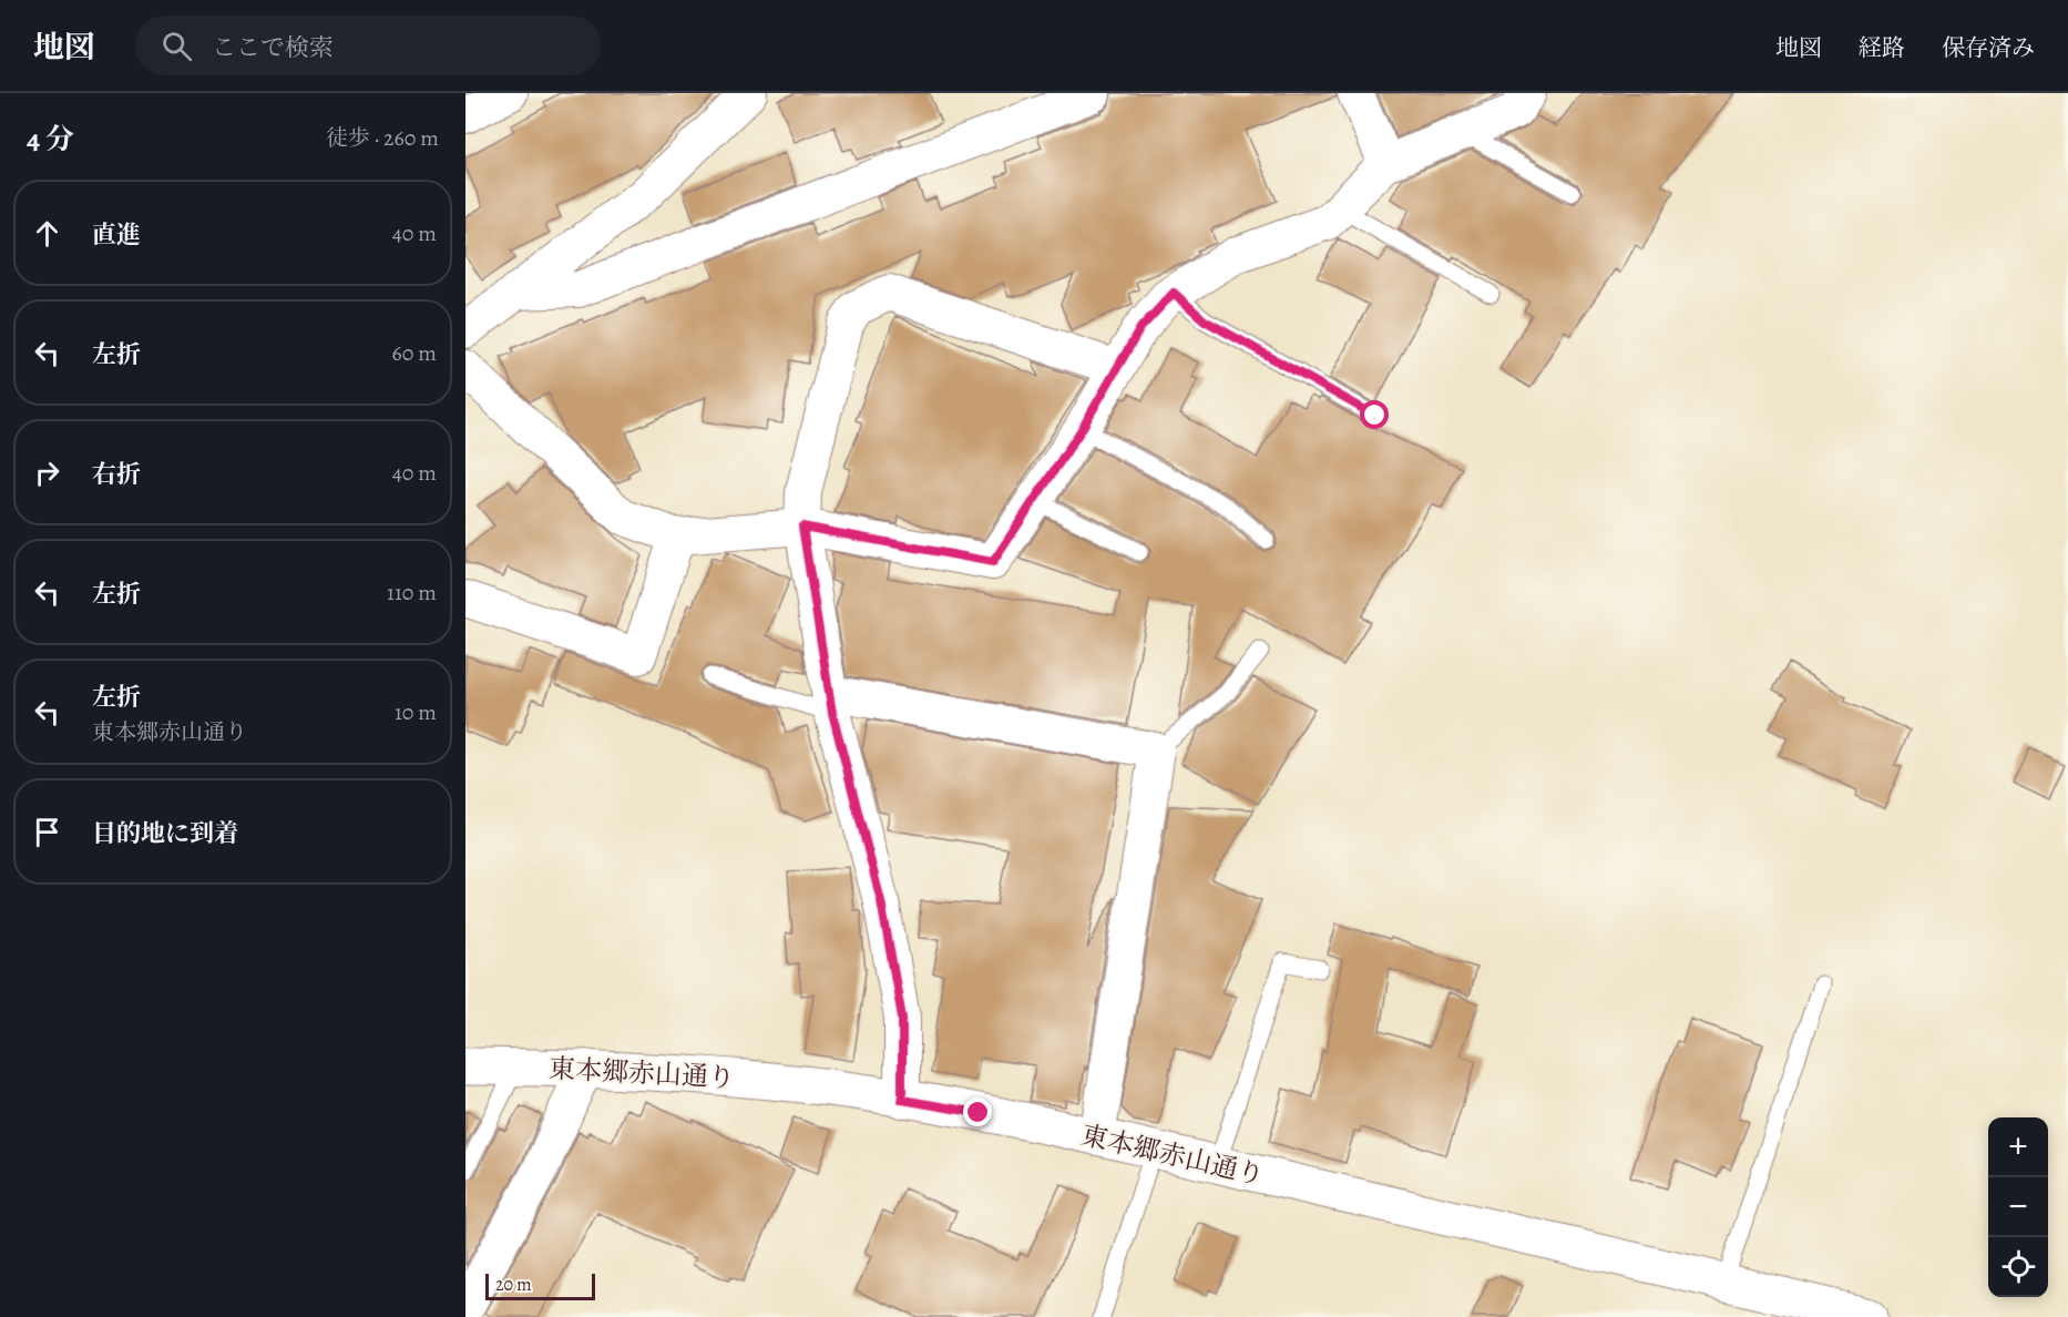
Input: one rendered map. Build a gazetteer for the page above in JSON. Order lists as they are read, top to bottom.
{
  "streets": {
    "street": ["東本郷赤山通り"]
  },
  "scale_bar": "20 m",
  "page": {
    "header": "地図",
    "search": "ここで検索",
    "nav": ["地図", "経路", "保存済み"],
    "heading": ["4 分", "徒歩 · 260 m"],
    "list": [
      ["直進", "40 m"],
      ["左折", "60 m"],
      ["右折", "40 m"],
      ["左折", "110 m"],
      ["左折", "東本郷赤山通り", "10 m"],
      "目的地に到着"
    ],
    "map_buttons": ["+", "−"],
    "scale": "20 m"
  }
}
